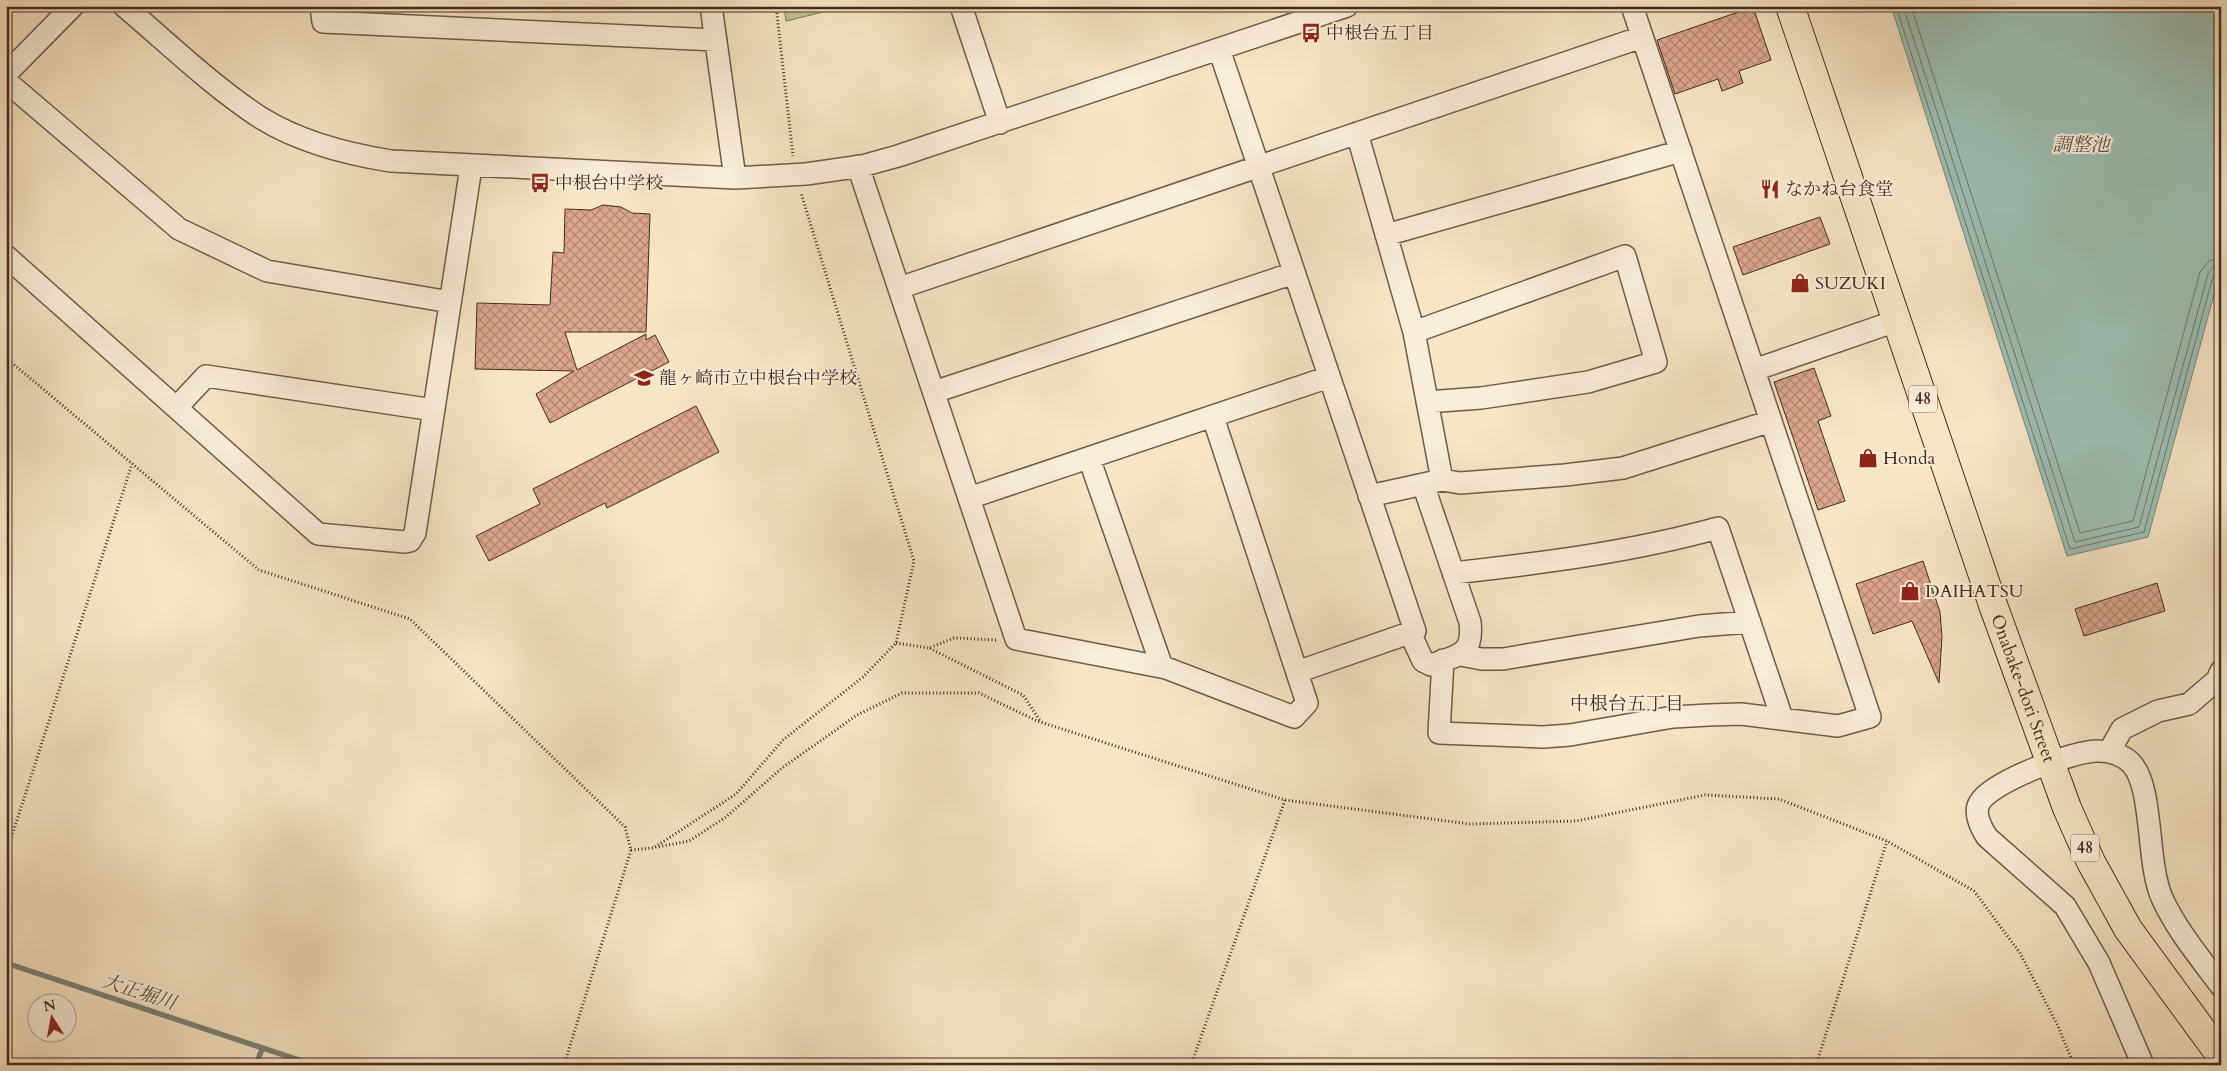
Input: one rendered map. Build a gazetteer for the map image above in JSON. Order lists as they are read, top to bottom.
{
  "streets": {
    "main road": ["48", "Onabake-dori Street"]
  },
  "districts": ["中根台五丁目"],
  "water": ["調整池", "大正堀川"],
  "places": {
    "bus stop": ["中根台五丁目", "中根台中学校"],
    "restaurant": ["なかね台食堂"],
    "shop": ["SUZUKI", "Honda", "DAIHATSU"],
    "school or university": ["龍ヶ崎市立中根台中学校"]
  },
  "north": "top"
}
